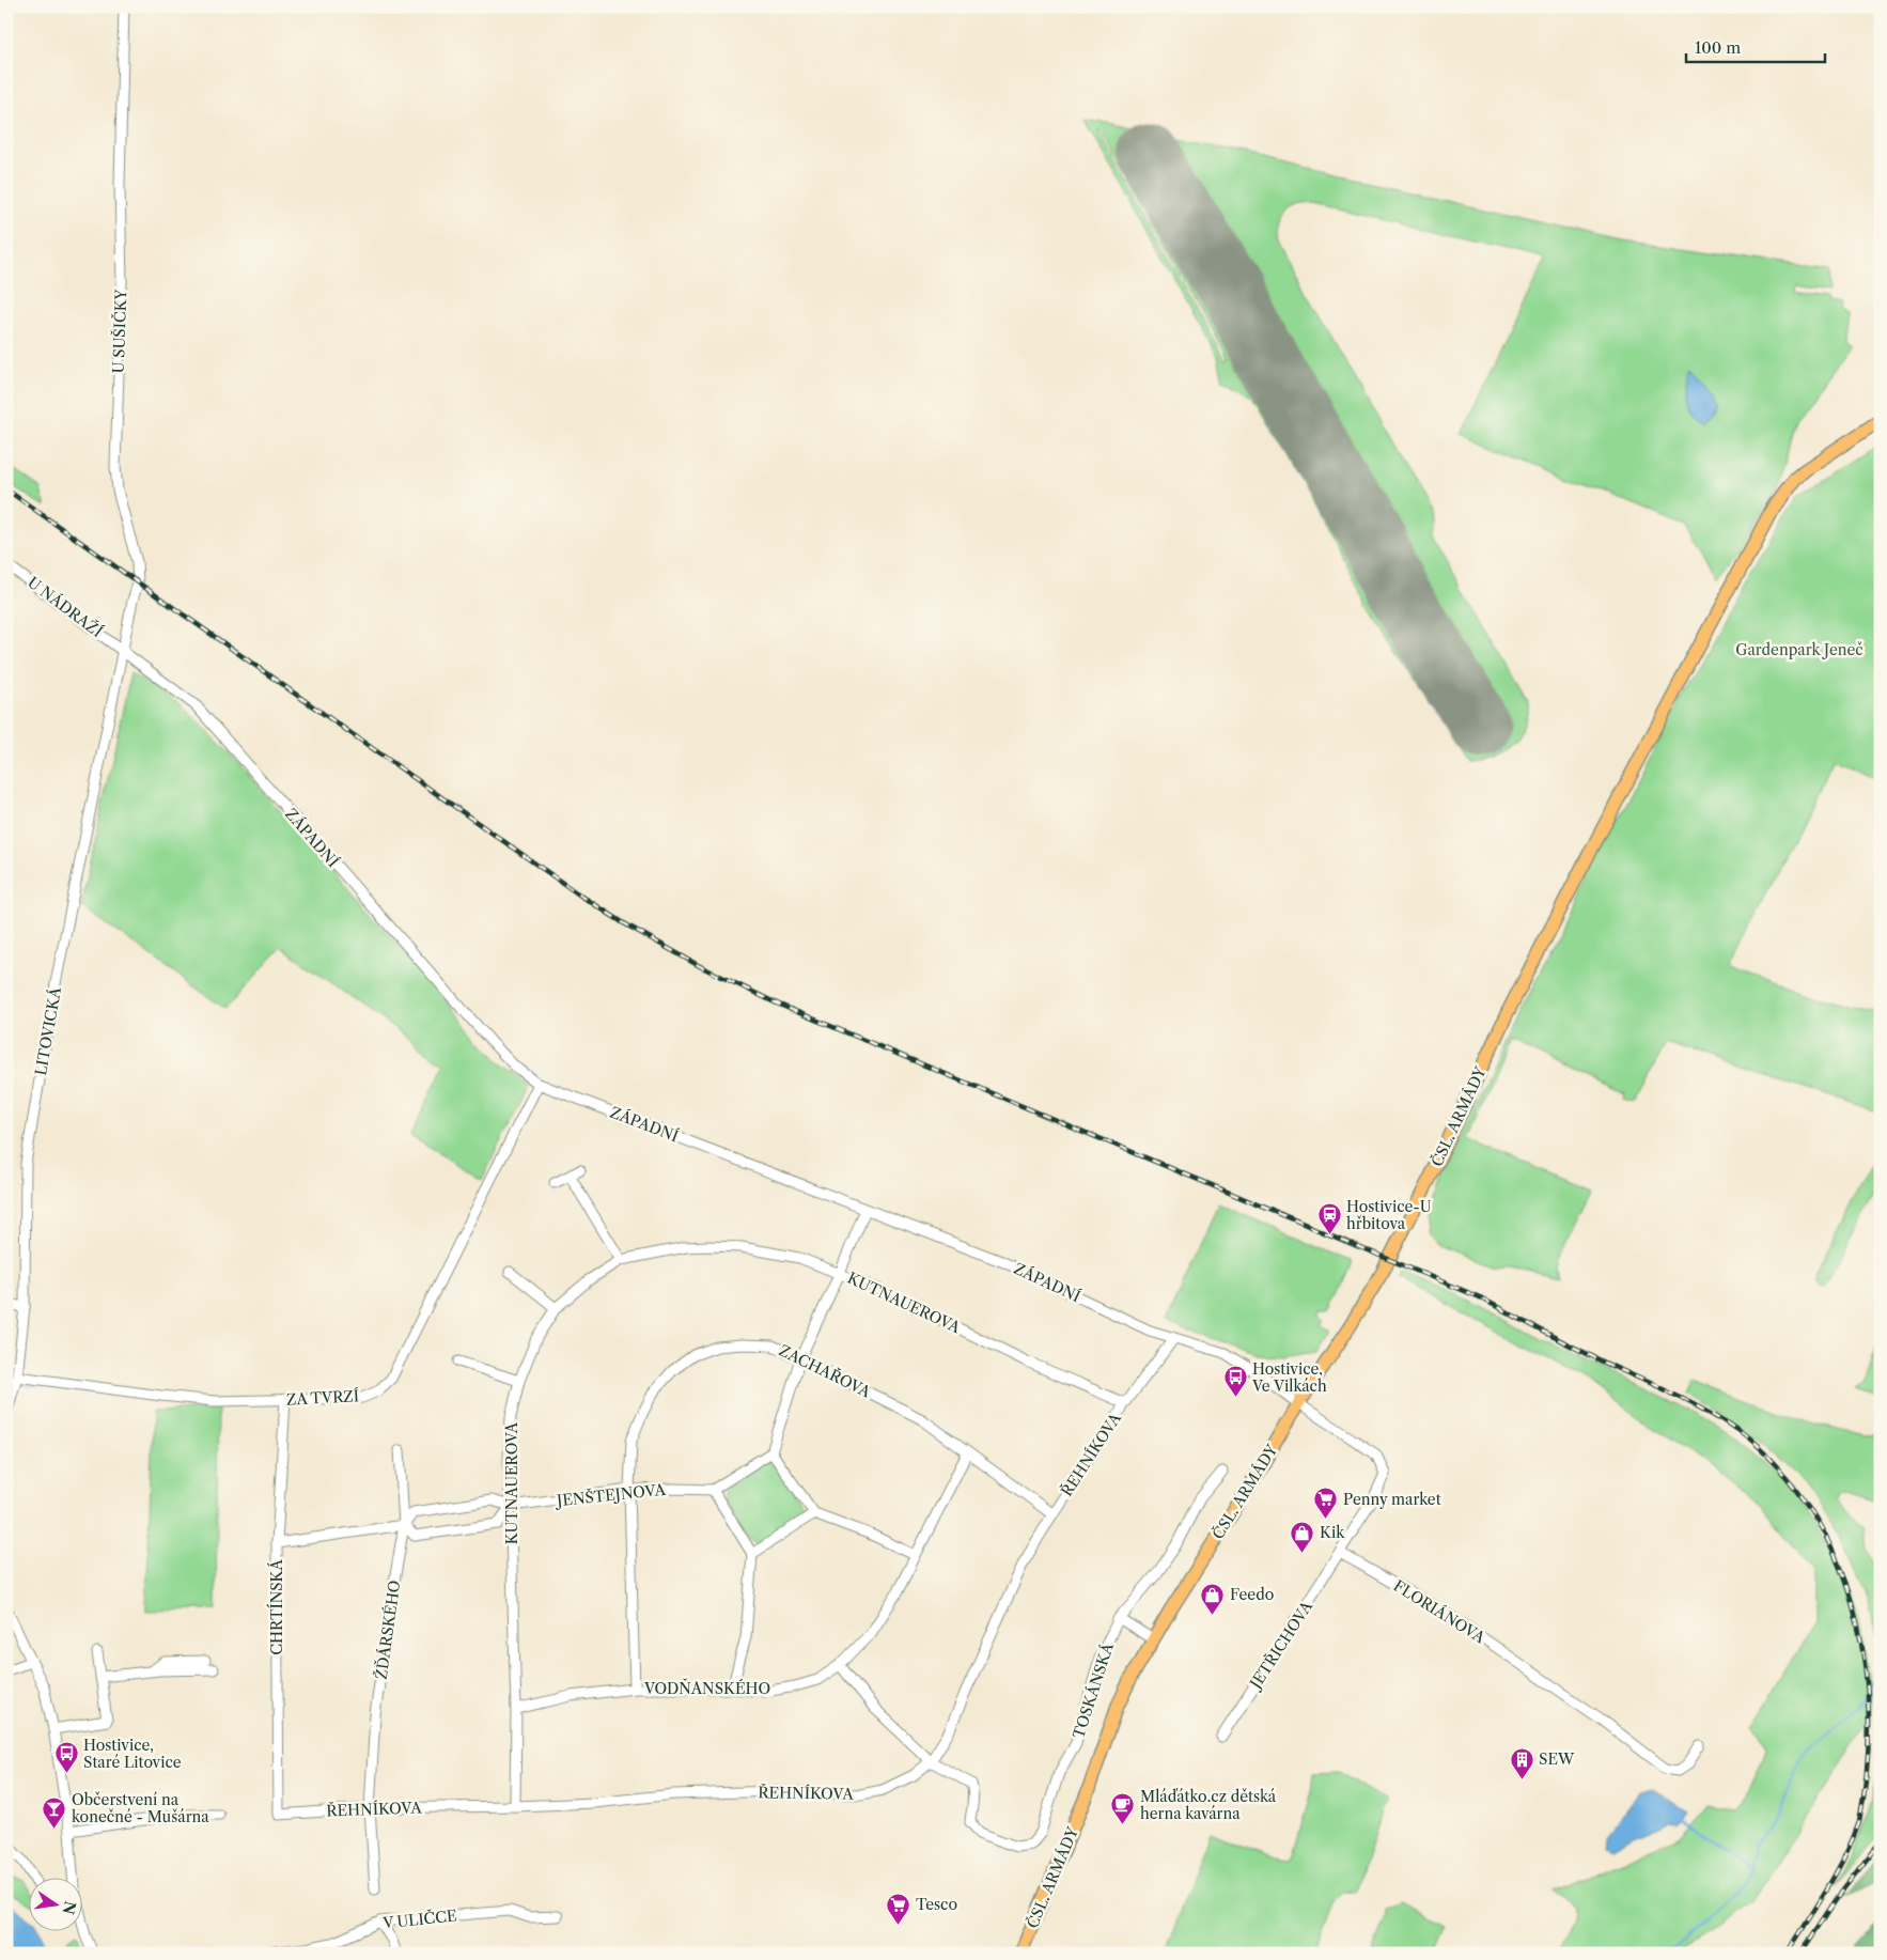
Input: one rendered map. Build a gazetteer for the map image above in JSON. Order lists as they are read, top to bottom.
{
  "streets": {
    "main road": ["ČSL. ARMÁDY"],
    "street": [
      "U SUŠIČKY",
      "U NÁDRAŽÍ",
      "ZÁPADNÍ",
      "LITOVICKÁ",
      "KUTNAUEROVA",
      "ZACHAŘOVA",
      "ZA TVRZÍ",
      "ŘEHNÍKOVA",
      "JENŠTEJNOVA",
      "CHRTÍNSKÁ",
      "FLORIÁNOVA",
      "ŽĎÁRSKÉHO",
      "JETŘICHOVA",
      "VODŇANSKÉHO",
      "TOSKÁNSKÁ",
      "V ULIČCE"
    ]
  },
  "crossings": [
    ["U SUŠIČKY", "U NÁDRAŽÍ"],
    ["U SUŠIČKY", "ZÁPADNÍ"],
    ["U SUŠIČKY", "LITOVICKÁ"],
    ["U NÁDRAŽÍ", "ZÁPADNÍ"],
    ["U NÁDRAŽÍ", "LITOVICKÁ"],
    ["ZÁPADNÍ", "LITOVICKÁ"],
    ["ZÁPADNÍ", "ČSL. ARMÁDY"],
    ["ZÁPADNÍ", "ZA TVRZÍ"],
    ["ZÁPADNÍ", "ŘEHNÍKOVA"],
    ["LITOVICKÁ", "ZA TVRZÍ"],
    ["KUTNAUEROVA", "ŘEHNÍKOVA"],
    ["KUTNAUEROVA", "JENŠTEJNOVA"],
    ["KUTNAUEROVA", "VODŇANSKÉHO"],
    ["ZACHAŘOVA", "ŘEHNÍKOVA"],
    ["ZACHAŘOVA", "JENŠTEJNOVA"],
    ["ZACHAŘOVA", "VODŇANSKÉHO"],
    ["ZA TVRZÍ", "CHRTÍNSKÁ"],
    ["ŘEHNÍKOVA", "CHRTÍNSKÁ"],
    ["ŘEHNÍKOVA", "ŽĎÁRSKÉHO"],
    ["ŘEHNÍKOVA", "TOSKÁNSKÁ"],
    ["JENŠTEJNOVA", "CHRTÍNSKÁ"],
    ["JENŠTEJNOVA", "ŽĎÁRSKÉHO"],
    ["FLORIÁNOVA", "JETŘICHOVA"],
    ["VODŇANSKÉHO", "TOSKÁNSKÁ"]
  ],
  "parks": ["Gardenpark Jeneč"],
  "places": {
    "station": ["Hostivice-U hřbitova"],
    "bus stop": ["Hostivice, Ve Vilkách", "Hostivice, Staré Litovice"],
    "supermarket": ["Penny market", "Tesco"],
    "shop": ["Kik", "Feedo"],
    "building": ["SEW"],
    "cafe": ["Mláďátko.cz dětská herna kavárna"],
    "bar": ["Občerstvení na konečné - Mušárna"]
  },
  "scale_bar": "100 m",
  "north": "right"
}
